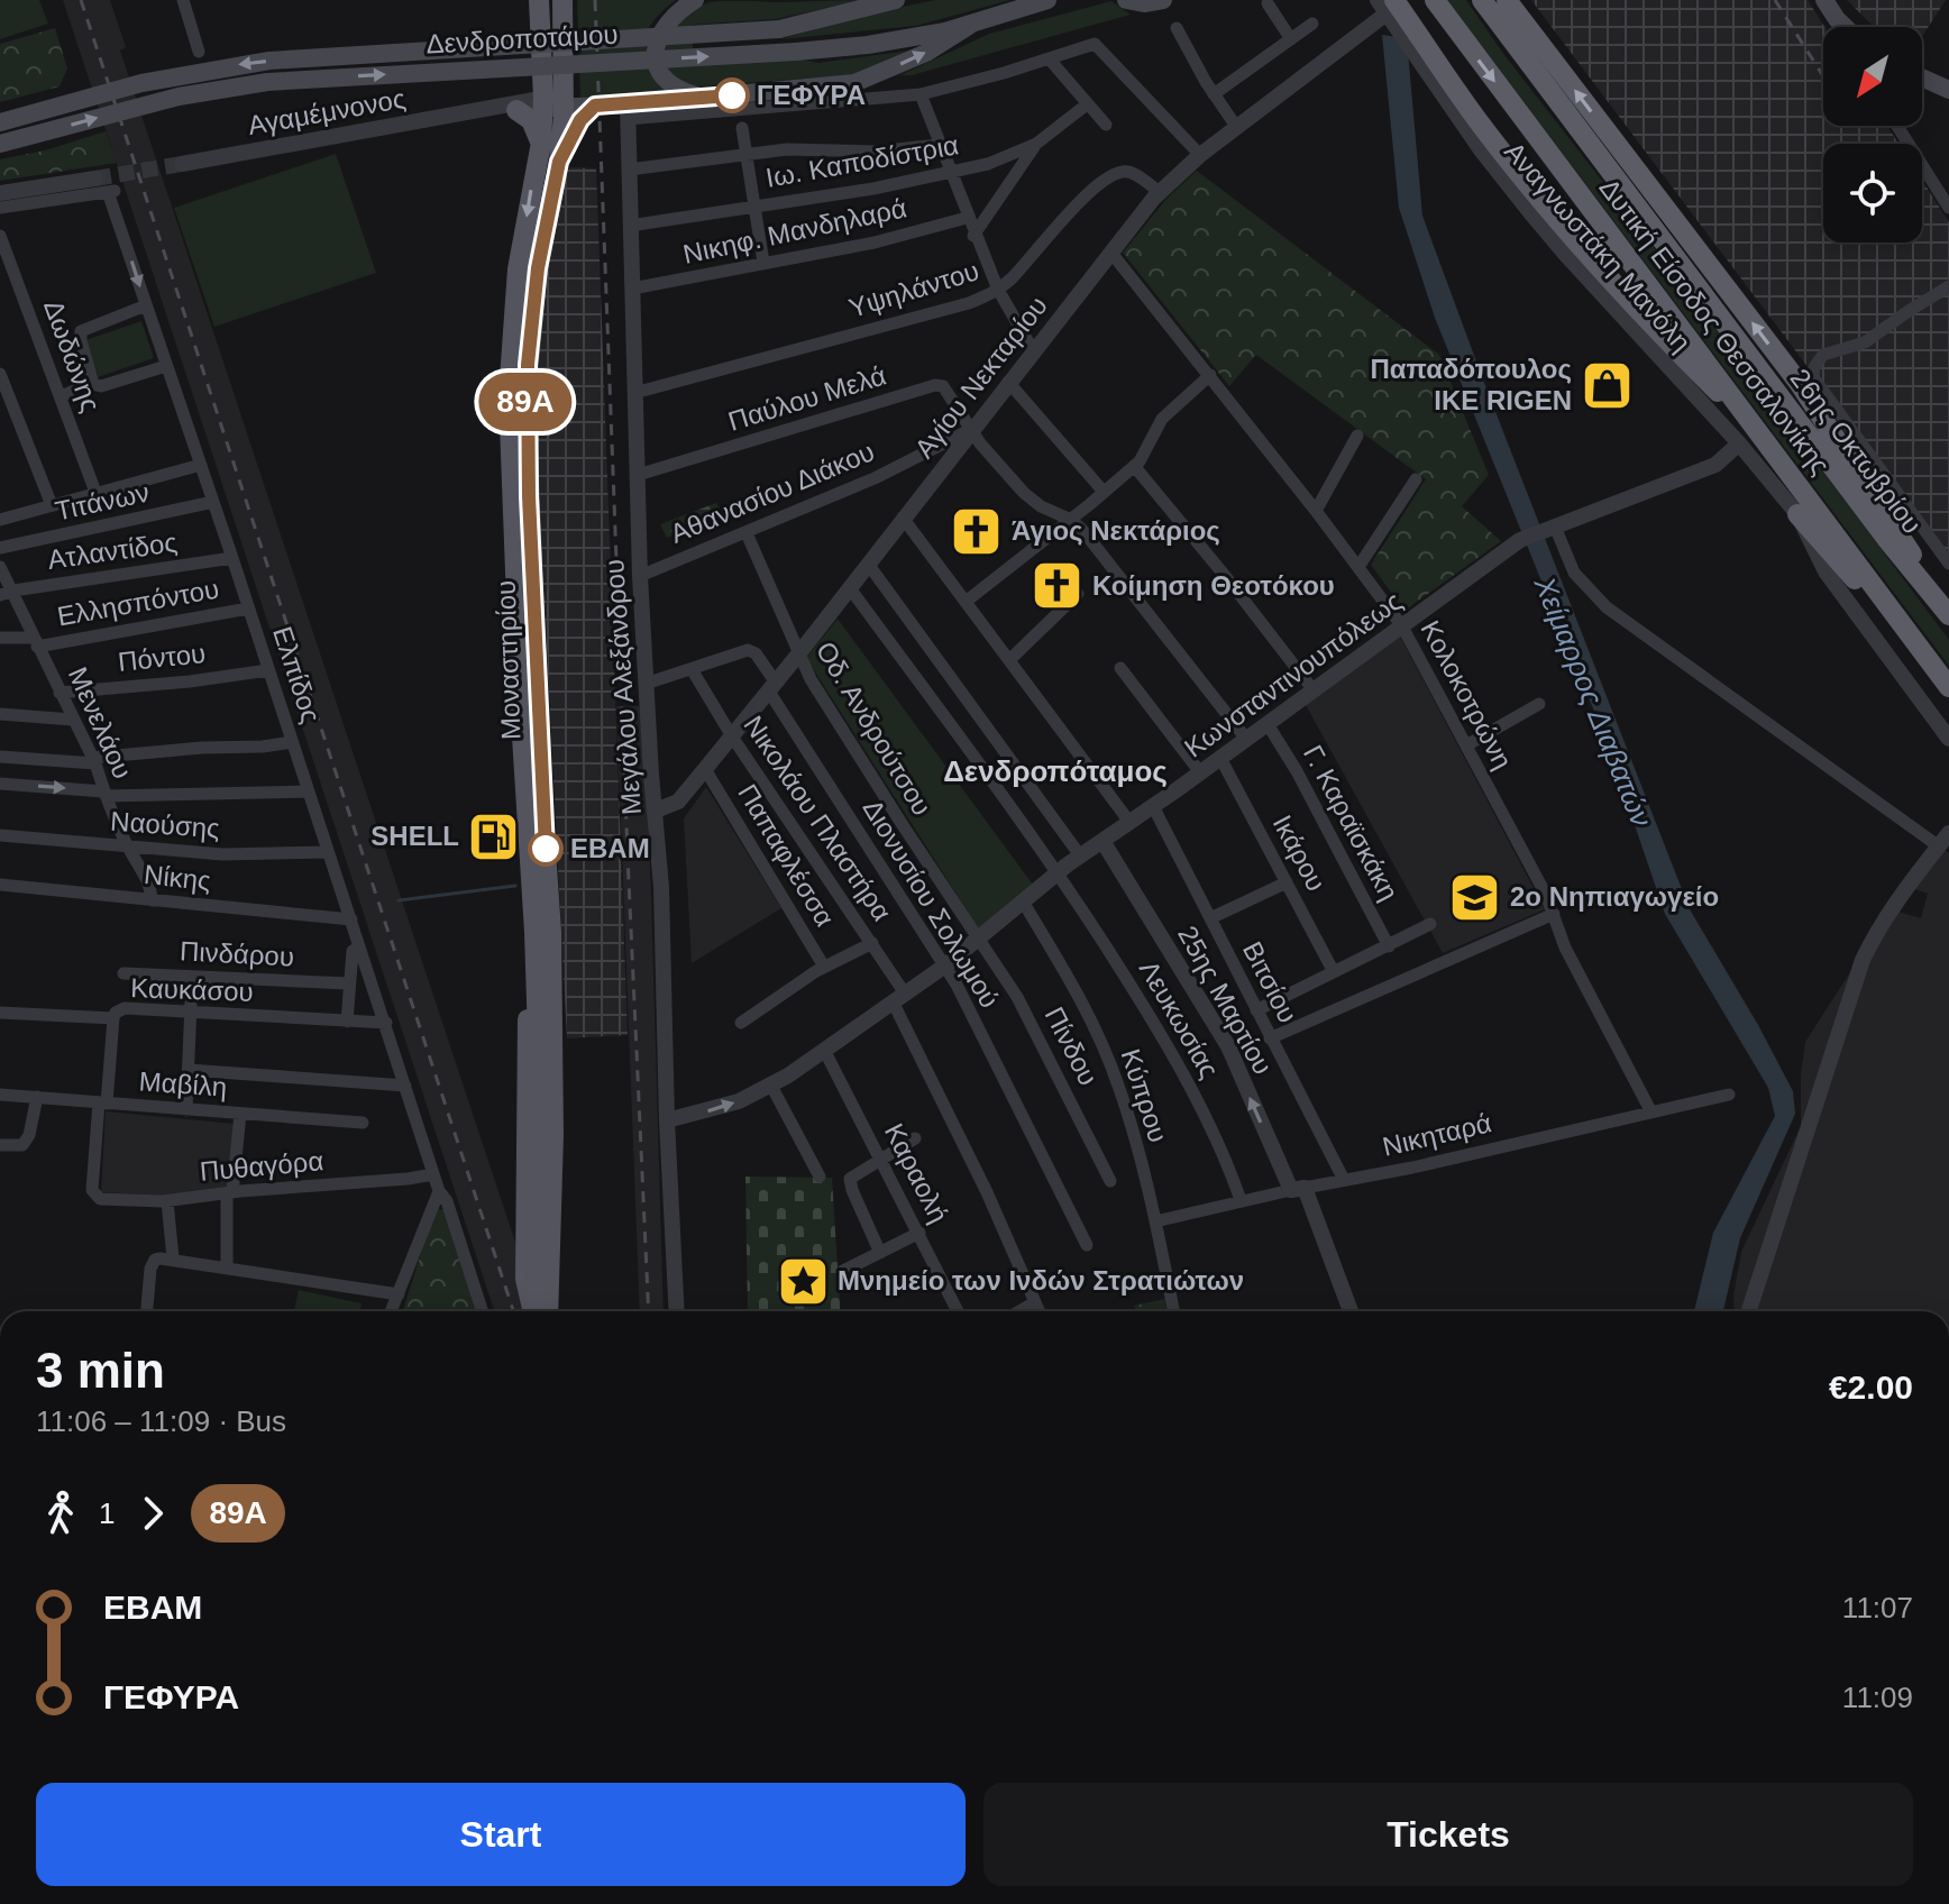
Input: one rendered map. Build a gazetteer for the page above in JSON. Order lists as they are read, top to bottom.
{
  "streets": {
    "highway": ["Δυτική Είσοδος Θεσσαλονίκης", "26ης Οκτωβρίου"],
    "main road": ["Δενδροποτάμου", "Μοναστηρίου"],
    "street": [
      "Αγαμέμνονος",
      "Ιω. Καποδίστρια",
      "Νικηφ. Μανδηλαρά",
      "Αναγνωστάκη Μανόλη",
      "Υψηλάντου",
      "Δωδώνης",
      "Αγίου Νεκταρίου",
      "Παύλου Μελά",
      "Αθανασίου Διάκου",
      "Τιτάνων",
      "Ατλαντίδος",
      "Ελλησπόντου",
      "Πόντου",
      "Ελπίδος",
      "Κωνσταντινουπόλεως",
      "Μεγάλου Αλεξάνδρου",
      "Κολοκοτρώνη",
      "Μενελάου",
      "Οδ. Ανδρούτσου",
      "Νικολάου Πλαστήρα",
      "Γ. Καραϊσκάκη",
      "Ναούσης",
      "Ικάρου",
      "Παπαφλέσσα",
      "Νίκης",
      "Διονυσίου Σολωμού",
      "Πινδάρου",
      "Βιτσίου",
      "Καυκάσου",
      "25ης Μαρτίου",
      "Λευκωσίας",
      "Πίνδου",
      "Μαβίλη",
      "Κύπρου",
      "Νικηταρά",
      "Πυθαγόρα",
      "Καραολή"
    ]
  },
  "crossings": [
    ["Αγαμέμνονος", "Μοναστηρίου"],
    ["Ιω. Καποδίστρια", "Μεγάλου Αλεξάνδρου"],
    ["Νικηφ. Μανδηλαρά", "Μεγάλου Αλεξάνδρου"],
    ["Αναγνωστάκη Μανόλη", "Αγίου Νεκταρίου"],
    ["Αναγνωστάκη Μανόλη", "Κωνσταντινουπόλεως"],
    ["Υψηλάντου", "Αγίου Νεκταρίου"],
    ["Υψηλάντου", "Μεγάλου Αλεξάνδρου"],
    ["Δυτική Είσοδος Θεσσαλονίκης", "26ης Οκτωβρίου"],
    ["Αγίου Νεκταρίου", "Παύλου Μελά"],
    ["Αγίου Νεκταρίου", "Αθανασίου Διάκου"],
    ["Αγίου Νεκταρίου", "Μεγάλου Αλεξάνδρου"],
    ["Αγίου Νεκταρίου", "Κολοκοτρώνη"],
    ["Αγίου Νεκταρίου", "Οδ. Ανδρούτσου"],
    ["Αγίου Νεκταρίου", "Νικολάου Πλαστήρα"],
    ["Αγίου Νεκταρίου", "Παπαφλέσσα"],
    ["Αγίου Νεκταρίου", "Διονυσίου Σολωμού"],
    ["Αγίου Νεκταρίου", "Λευκωσίας"],
    ["Παύλου Μελά", "Αθανασίου Διάκου"],
    ["Παύλου Μελά", "Μεγάλου Αλεξάνδρου"],
    ["Αθανασίου Διάκου", "Μεγάλου Αλεξάνδρου"],
    ["Αθανασίου Διάκου", "Οδ. Ανδρούτσου"],
    ["Τιτάνων", "Ελπίδος"],
    ["Ατλαντίδος", "Ελπίδος"],
    ["Ατλαντίδος", "Μενελάου"],
    ["Ελλησπόντου", "Ελπίδος"],
    ["Ελλησπόντου", "Μενελάου"],
    ["Πόντου", "Ελπίδος"],
    ["Πόντου", "Μενελάου"],
    ["Ελπίδος", "Ναούσης"],
    ["Ελπίδος", "Νίκης"],
    ["Ελπίδος", "Καυκάσου"],
    ["Ελπίδος", "Πυθαγόρα"],
    ["Κωνσταντινουπόλεως", "Μεγάλου Αλεξάνδρου"],
    ["Κωνσταντινουπόλεως", "Κολοκοτρώνη"],
    ["Κωνσταντινουπόλεως", "Οδ. Ανδρούτσου"],
    ["Κωνσταντινουπόλεως", "Νικολάου Πλαστήρα"],
    ["Κωνσταντινουπόλεως", "Γ. Καραϊσκάκη"],
    ["Κωνσταντινουπόλεως", "Ικάρου"],
    ["Κωνσταντινουπόλεως", "Διονυσίου Σολωμού"],
    ["Κωνσταντινουπόλεως", "Βιτσίου"],
    ["Κωνσταντινουπόλεως", "25ης Μαρτίου"],
    ["Κωνσταντινουπόλεως", "Λευκωσίας"],
    ["Κωνσταντινουπόλεως", "Πίνδου"],
    ["Κωνσταντινουπόλεως", "Κύπρου"],
    ["Κωνσταντινουπόλεως", "Καραολή"],
    ["Κολοκοτρώνη", "Νικηταρά"],
    ["Μενελάου", "Ναούσης"],
    ["Μενελάου", "Νίκης"],
    ["Οδ. Ανδρούτσου", "Πίνδου"],
    ["Νικολάου Πλαστήρα", "Διονυσίου Σολωμού"],
    ["Βιτσίου", "Νικηταρά"],
    ["25ης Μαρτίου", "Νικηταρά"],
    ["Λευκωσίας", "Νικηταρά"],
    ["Μαβίλη", "Πυθαγόρα"],
    ["Κύπρου", "Νικηταρά"]
  ],
  "one_way": ["25ης Μαρτίου"],
  "districts": ["Δενδροπόταμος"],
  "water": ["Χείμαρρος Διαβατών"],
  "places": {
    "other": ["ΓΕΦΥΡΑ", "ΕΒΑΜ"],
    "shop": ["Παπαδόπουλος ΙΚΕ RIGEN"],
    "church": ["Άγιος Νεκτάριος", "Κοίμηση Θεοτόκου"],
    "fuel station": ["SHELL"],
    "school or university": ["2ο Νηπιαγωγείο"],
    "place": ["Μνημείο των Ινδών Στρατιώτων"]
  },
  "lines": ["bus line 89Α"],
  "north": "bottom left",
  "page": {
    "on_map": "89Α",
    "heading": ["3 min", "11:06 – 11:09 · Bus", "€2.00"],
    "legs": ["1", "89Α"],
    "list": [
      {
        "name": "ΕΒΑΜ",
        "value": "11:07"
      },
      {
        "name": "ΓΕΦΥΡΑ",
        "value": "11:09"
      }
    ],
    "buttons": ["Start", "Tickets"]
  }
}
